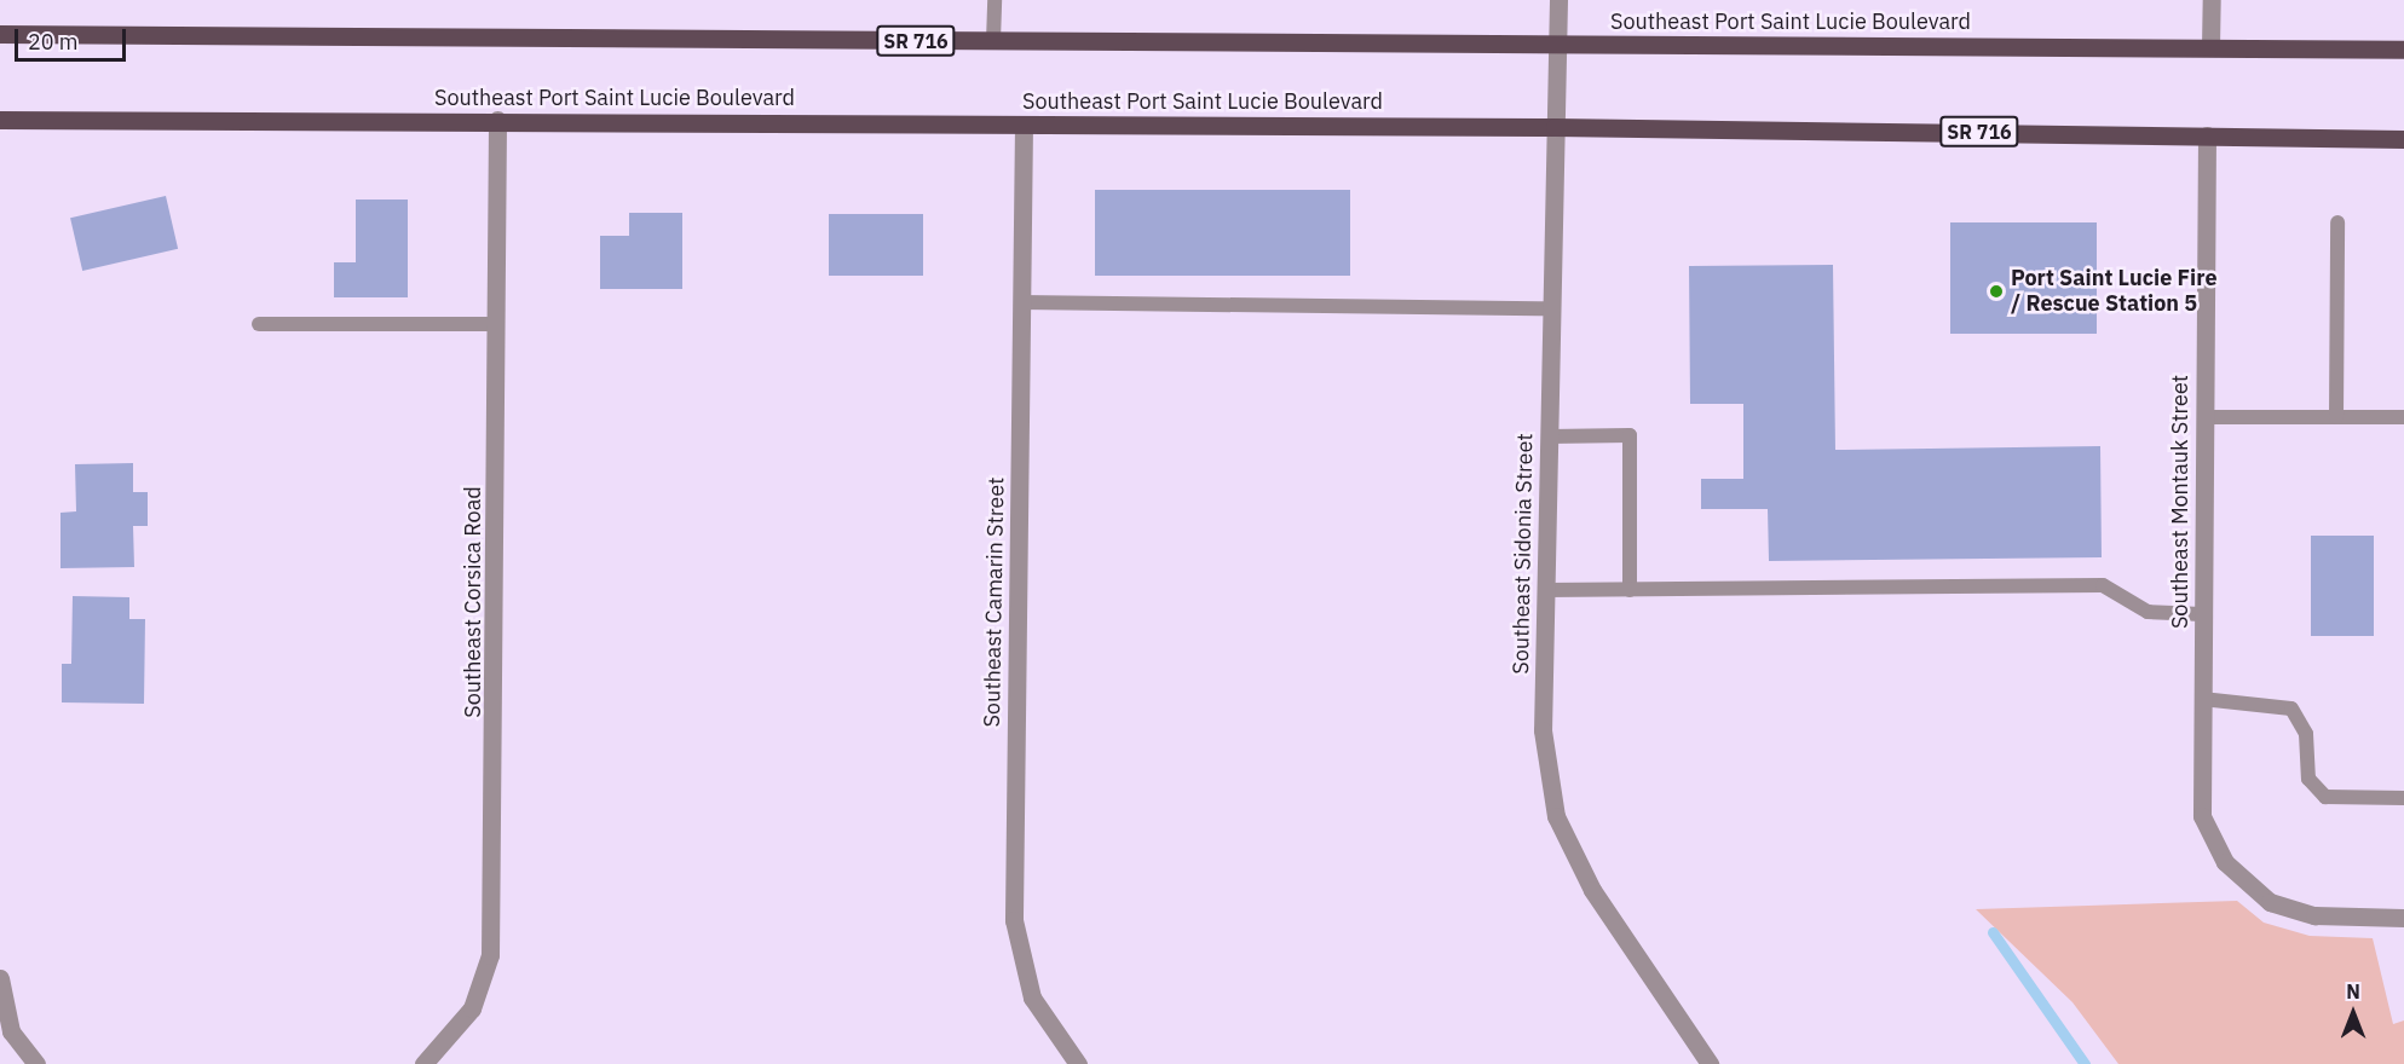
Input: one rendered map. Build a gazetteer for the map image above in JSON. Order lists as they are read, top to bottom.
{
  "streets": {
    "main road": ["Southeast Port Saint Lucie Boulevard", "SR 716"],
    "street": [
      "Southeast Montauk Street",
      "Southeast Sidonia Street",
      "Southeast Corsica Road",
      "Southeast Camarin Street"
    ]
  },
  "crossings": [
    ["Southeast Port Saint Lucie Boulevard", "Southeast Montauk Street"],
    ["Southeast Port Saint Lucie Boulevard", "Southeast Sidonia Street"],
    ["Southeast Port Saint Lucie Boulevard", "Southeast Corsica Road"],
    ["Southeast Port Saint Lucie Boulevard", "Southeast Camarin Street"]
  ],
  "places": ["Port Saint Lucie Fire / Rescue Station 5"],
  "scale_bar": "20 m",
  "north": "top"
}
